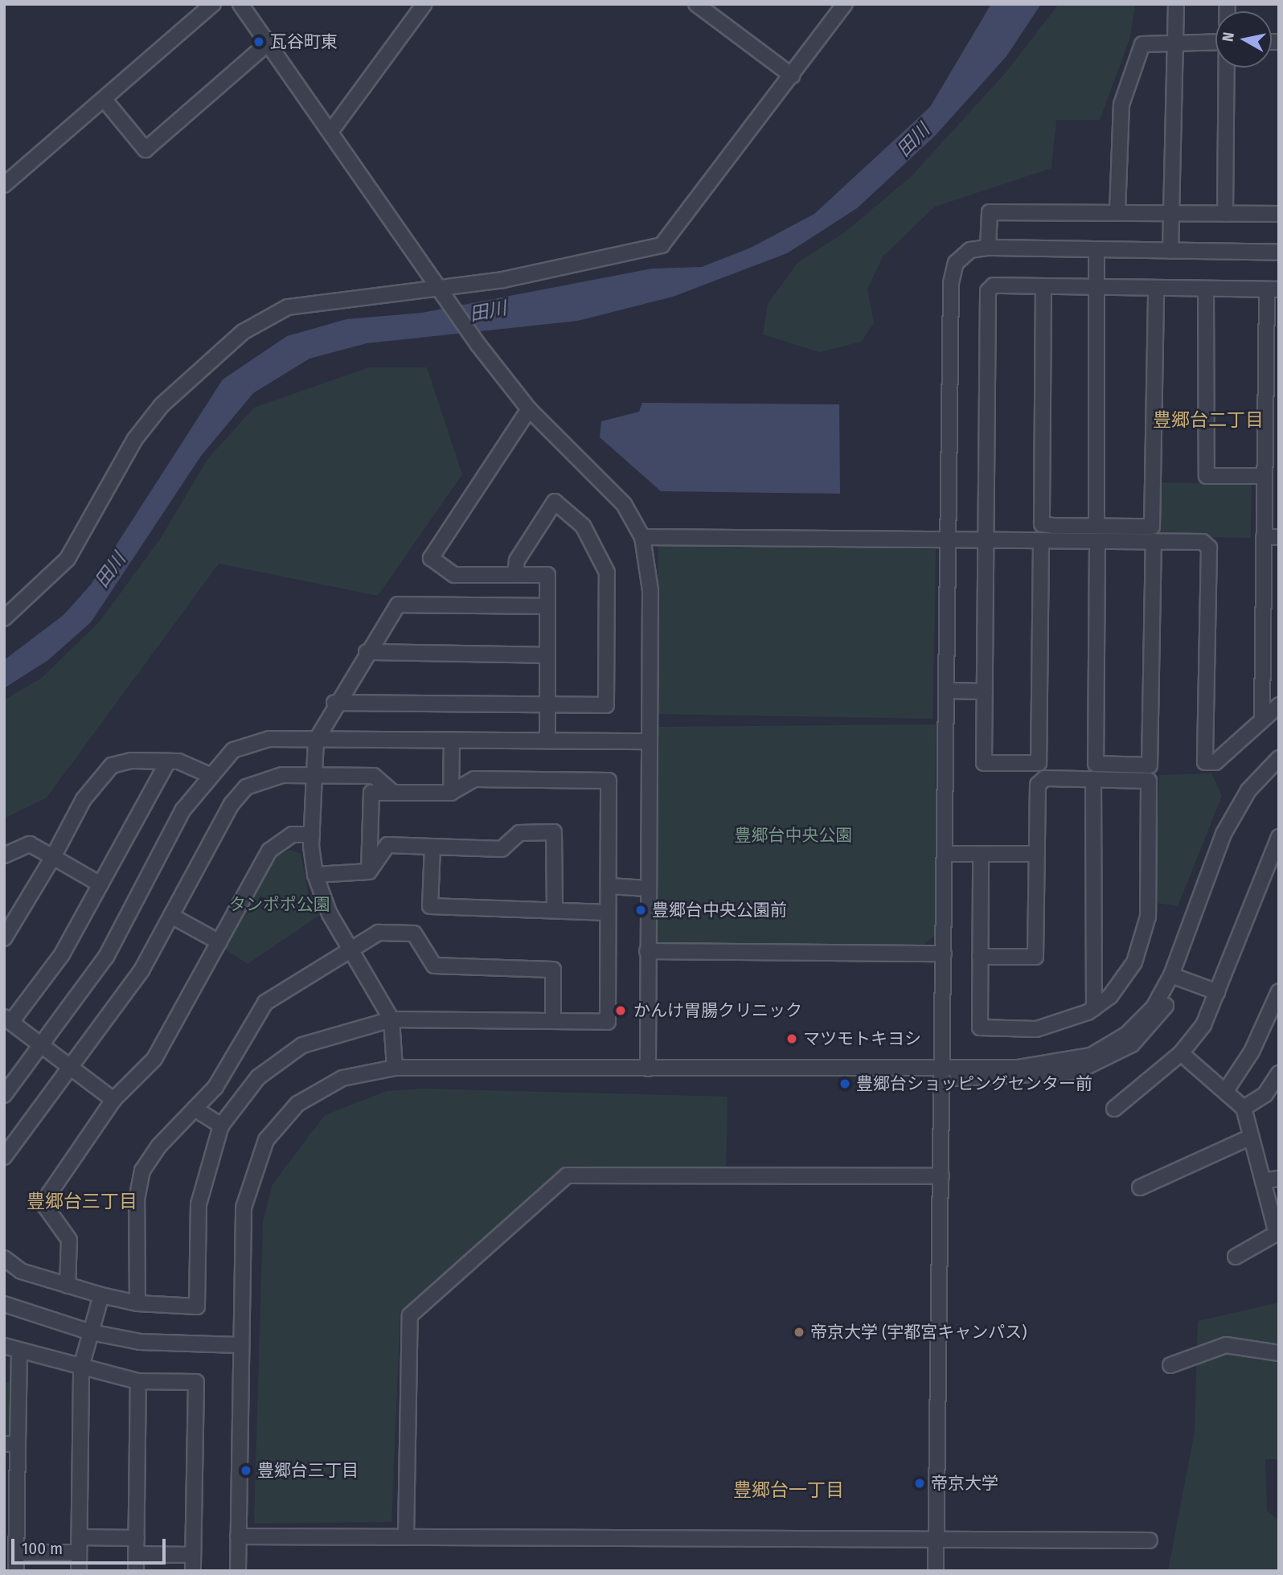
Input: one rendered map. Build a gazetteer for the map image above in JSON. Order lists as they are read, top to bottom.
{
  "districts": ["豊郷台二丁目", "豊郷台三丁目", "豊郷台一丁目"],
  "water": ["田川"],
  "parks": ["豊郷台中央公園", "タンポポ公園"],
  "places": [
    "瓦谷町東",
    "豊郷台中央公園前",
    "かんけ胃腸クリニック",
    "マツモトキヨシ",
    "豊郷台ショッピングセンター前",
    "帝京大学 (宇都宮キャンパス)",
    "豊郷台三丁目",
    "帝京大学"
  ],
  "scale_bar": "100 m",
  "north": "left"
}
